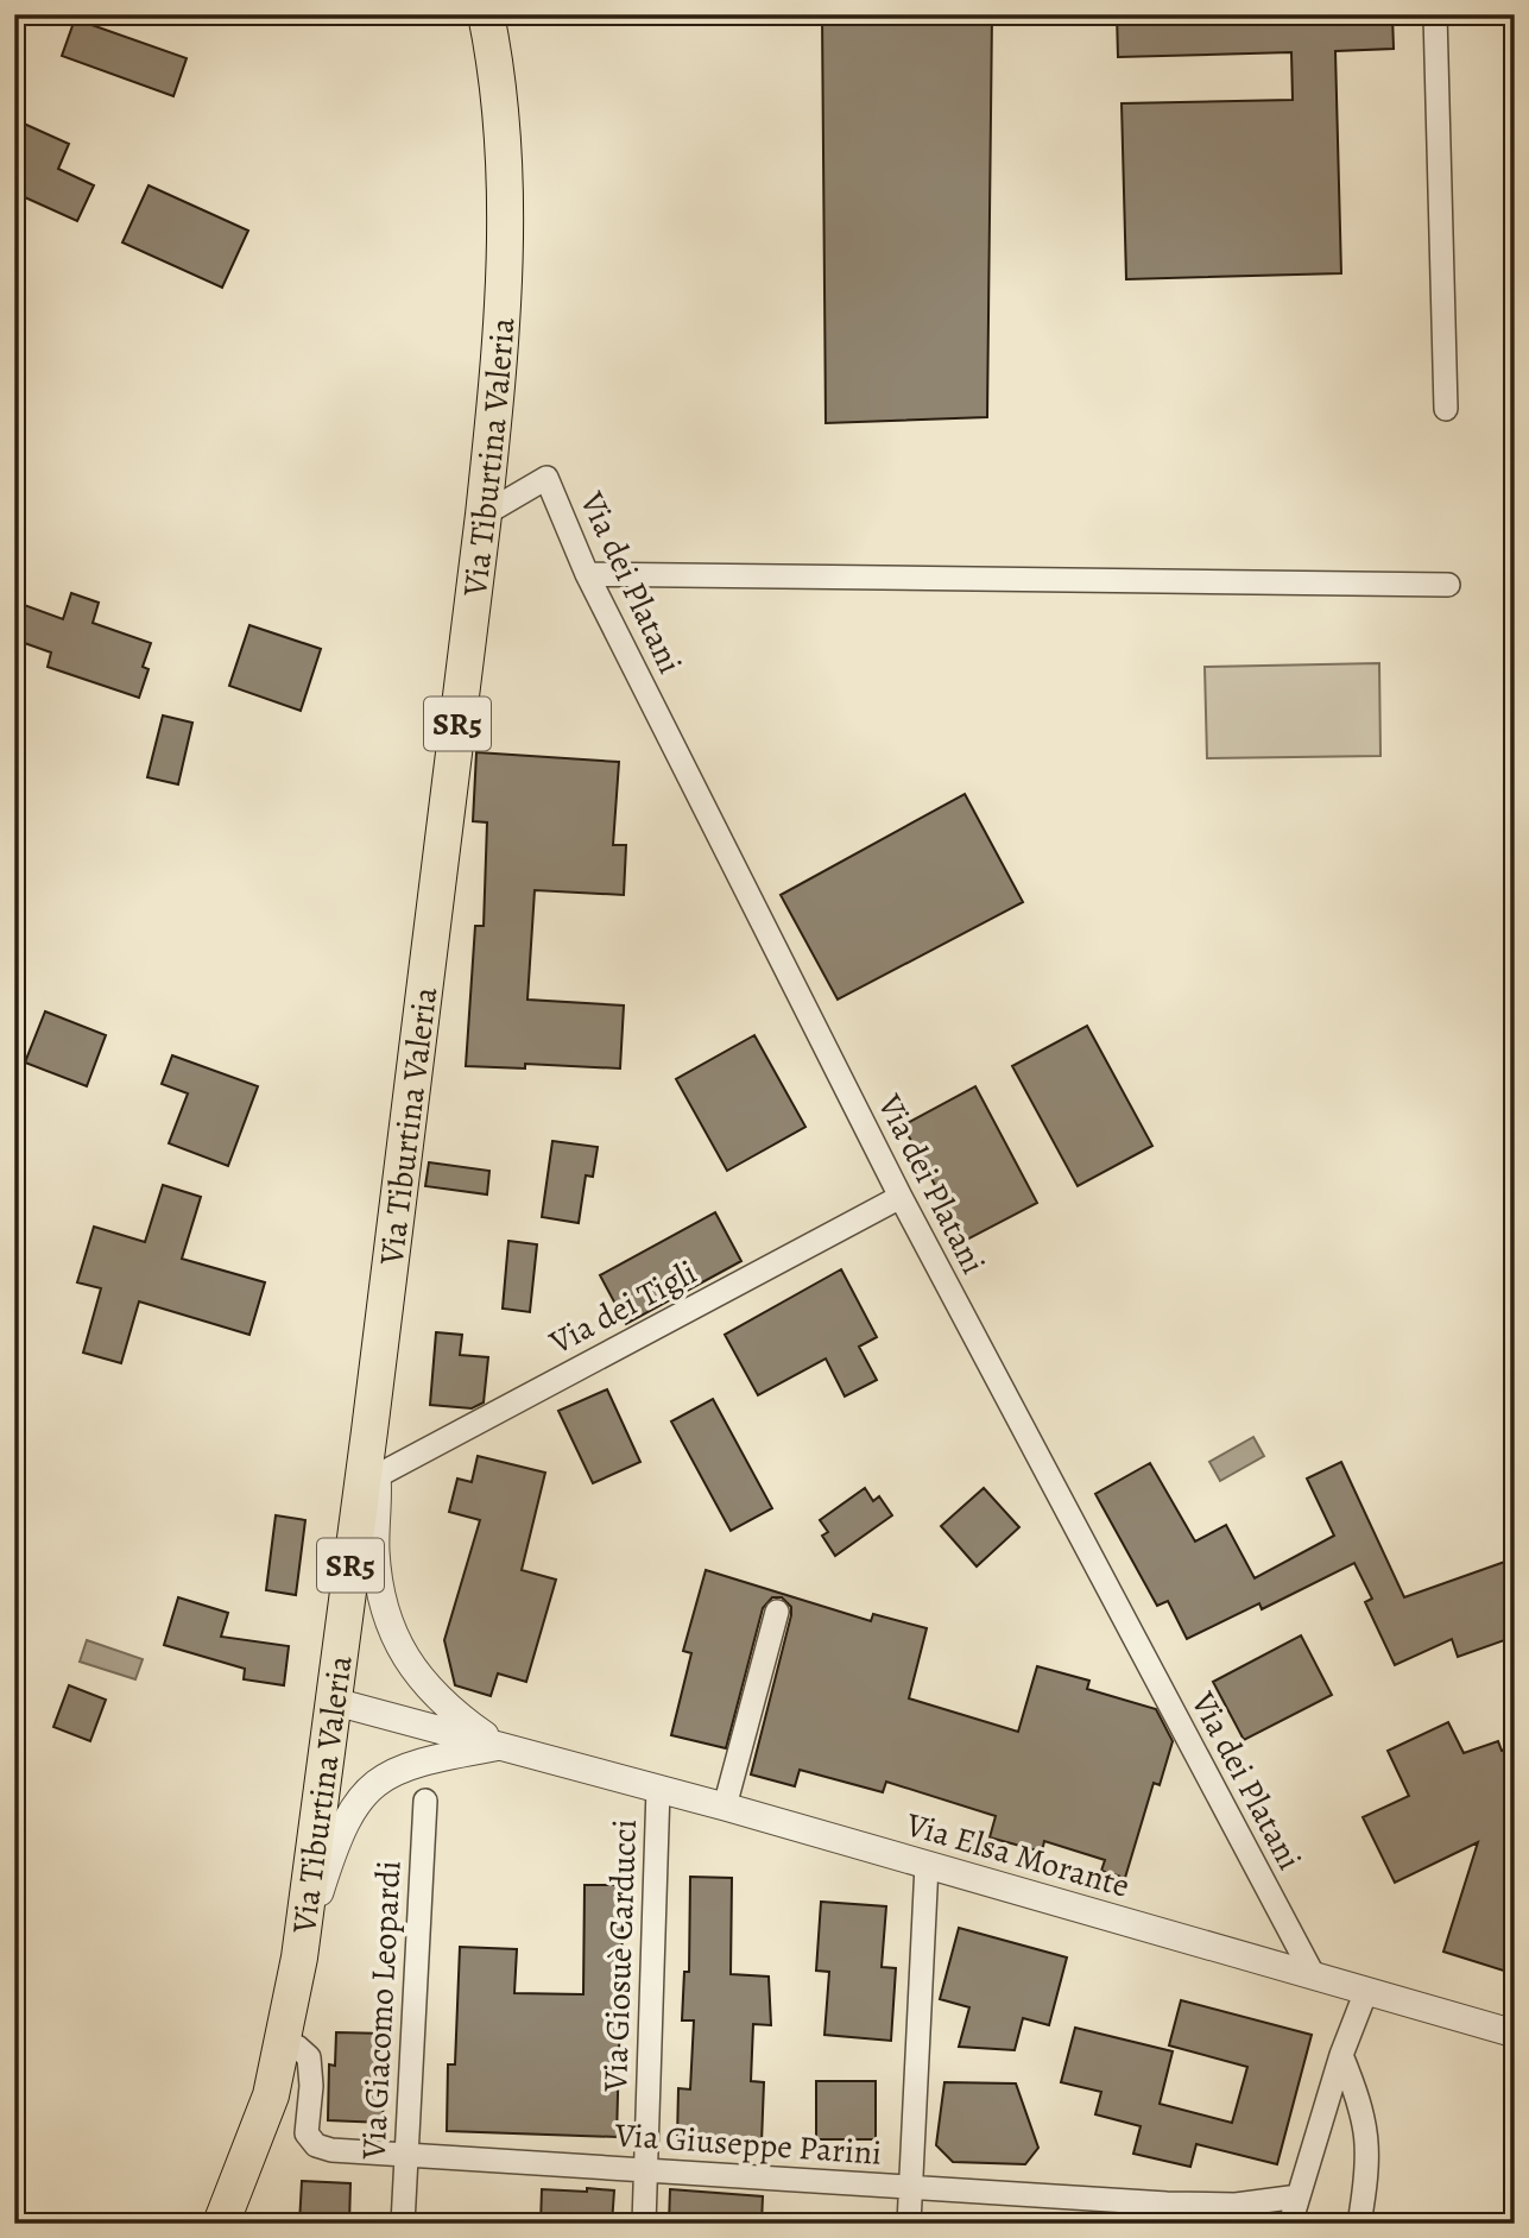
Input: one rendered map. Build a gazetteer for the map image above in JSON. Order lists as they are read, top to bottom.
{
  "streets": {
    "main road": ["Via Tiburtina Valeria", "SR5"],
    "street": [
      "Via dei Platani",
      "Via dei Tigli",
      "Via Elsa Morante",
      "Via Giosuè Carducci",
      "Via Giacomo Leopardi",
      "Via Giuseppe Parini"
    ]
  },
  "crossings": [
    ["Via Tiburtina Valeria", "Via dei Platani"],
    ["Via Tiburtina Valeria", "Via Elsa Morante"],
    ["Via Tiburtina Valeria", "Via Giuseppe Parini"],
    ["Via dei Platani", "Via dei Tigli"],
    ["Via dei Platani", "Via Elsa Morante"],
    ["Via dei Tigli", "Via Elsa Morante"],
    ["Via Elsa Morante", "Via Giosuè Carducci"],
    ["Via Giosuè Carducci", "Via Giuseppe Parini"],
    ["Via Giacomo Leopardi", "Via Giuseppe Parini"]
  ]
}
